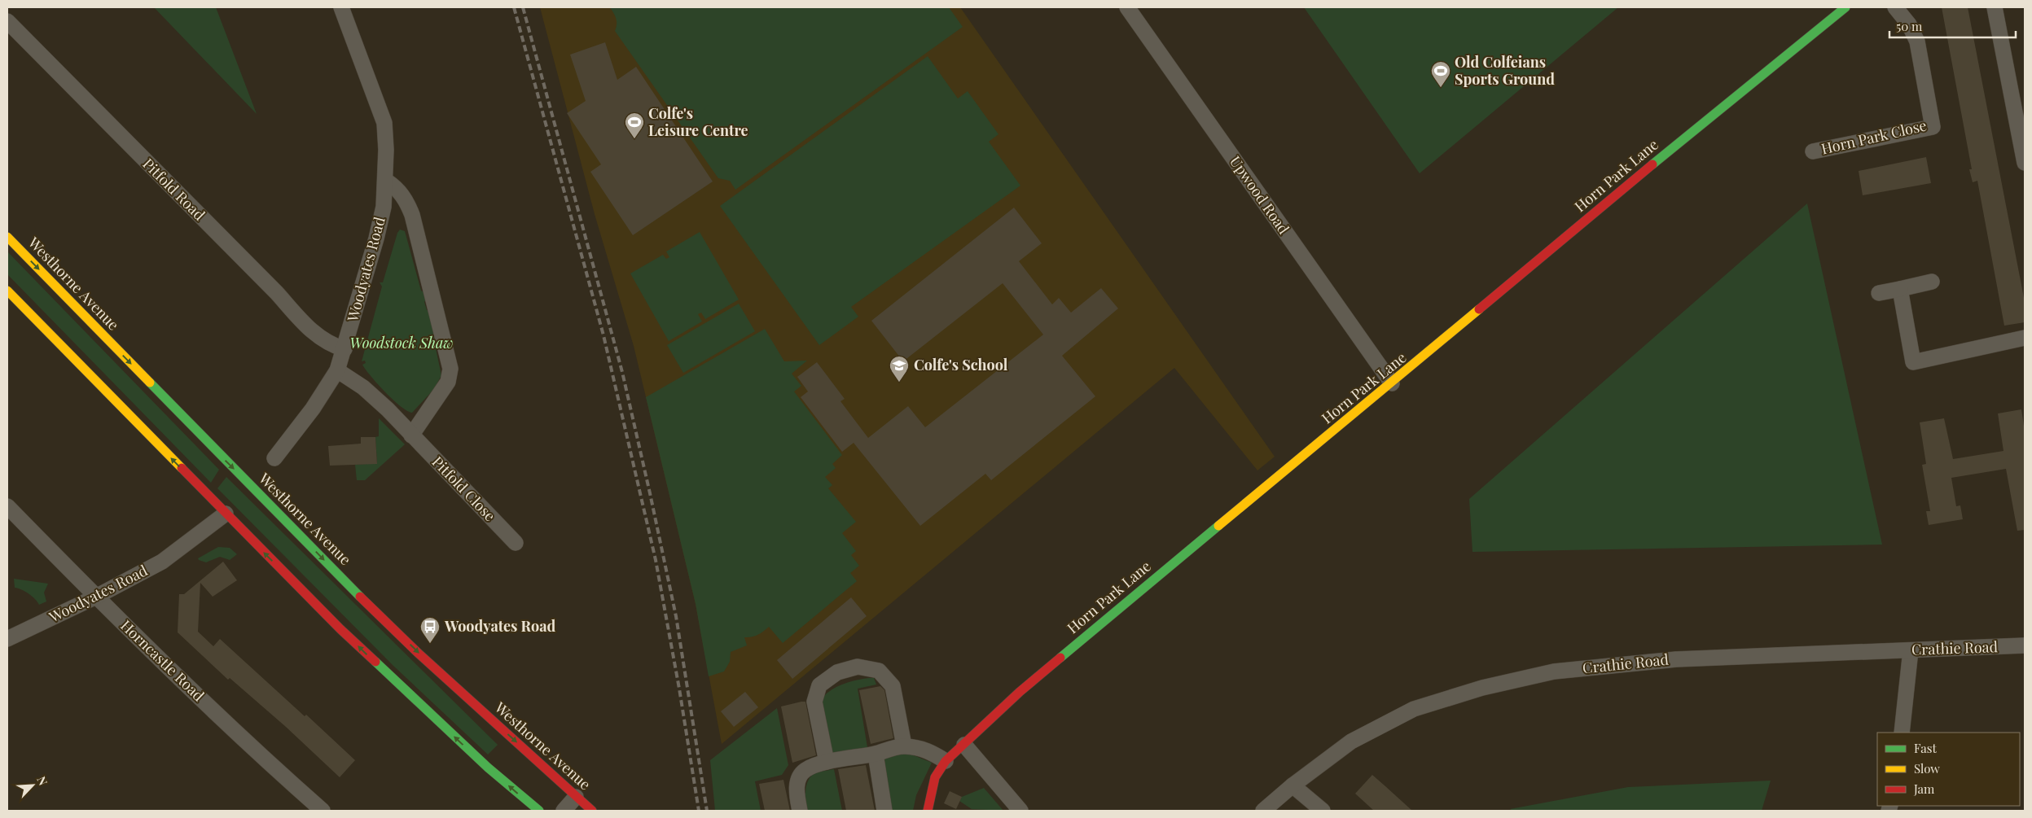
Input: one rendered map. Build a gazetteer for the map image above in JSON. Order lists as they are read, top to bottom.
{
  "streets": {
    "main road": ["Horn Park Lane", "Westhorne Avenue"],
    "street": [
      "Horn Park Close",
      "Pitfold Road",
      "Upwood Road",
      "Woodyates Road",
      "Pitfold Close",
      "Crathie Road",
      "Horncastle Road"
    ]
  },
  "crossings": [
    ["Horn Park Lane", "Upwood Road"],
    ["Pitfold Road", "Woodyates Road"],
    ["Woodyates Road", "Horncastle Road"]
  ],
  "parks": ["Woodstock Shaw"],
  "places": {
    "sports": ["Old Colfeians Sports Ground", "Colfe's Leisure Centre"],
    "school or university": ["Colfe's School"],
    "bus stop": ["Woodyates Road"]
  },
  "legend": ["Fast", "Slow", "Jam"],
  "scale_bar": "50 m",
  "north": "top right"
}
